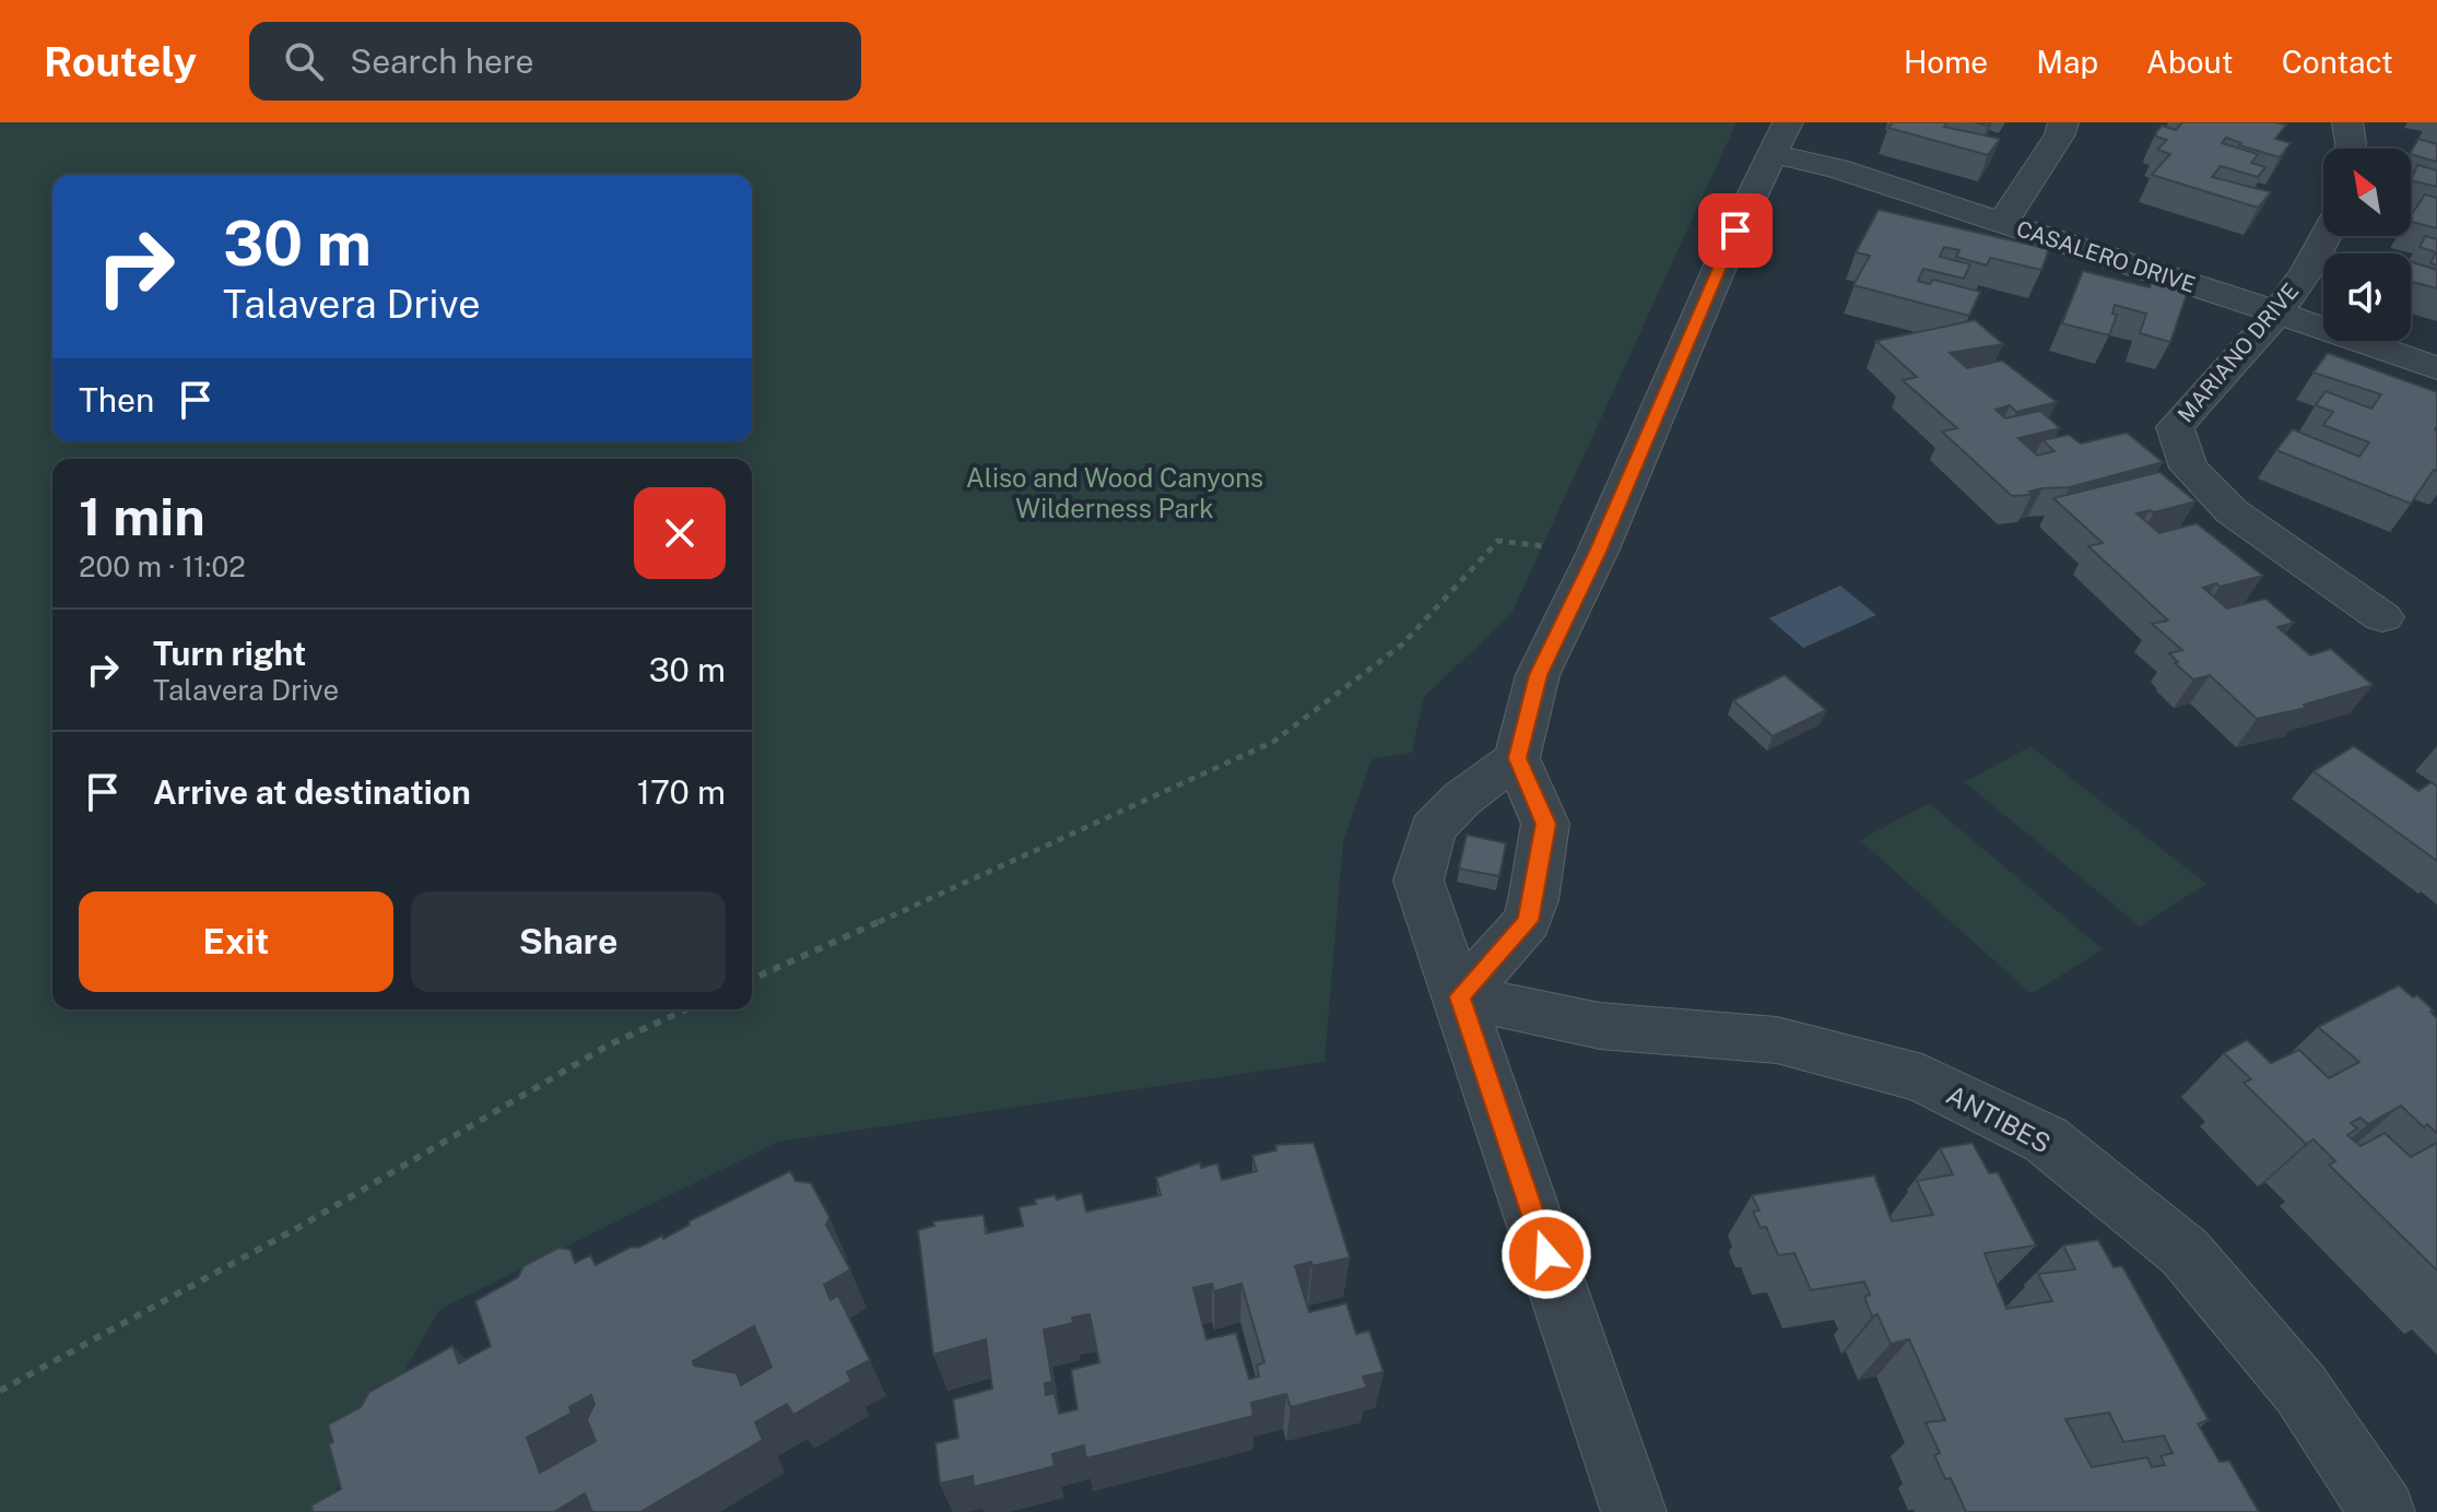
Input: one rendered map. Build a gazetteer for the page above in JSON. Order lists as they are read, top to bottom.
{
  "streets": {
    "street": ["CASALERO DRIVE", "MARIANO DRIVE", "ANTIBES"]
  },
  "crossings": [
    ["CASALERO DRIVE", "MARIANO DRIVE"]
  ],
  "parks": ["Aliso and Wood Canyons Wilderness Park"],
  "north": "top left",
  "page": {
    "header": "Routely",
    "search": "Search here",
    "nav": [
      "Home",
      "Map",
      "About",
      "Contact"
    ],
    "turn": ["30 m", "Talavera Drive"],
    "then": "Then",
    "heading": ["1 min", "200 m · 11:02"],
    "list": [
      {
        "name": "Turn right",
        "note": "Talavera Drive",
        "value": "30 m"
      },
      {
        "name": "Arrive at destination",
        "value": "170 m"
      }
    ],
    "buttons": ["Exit", "Share"]
  }
}
